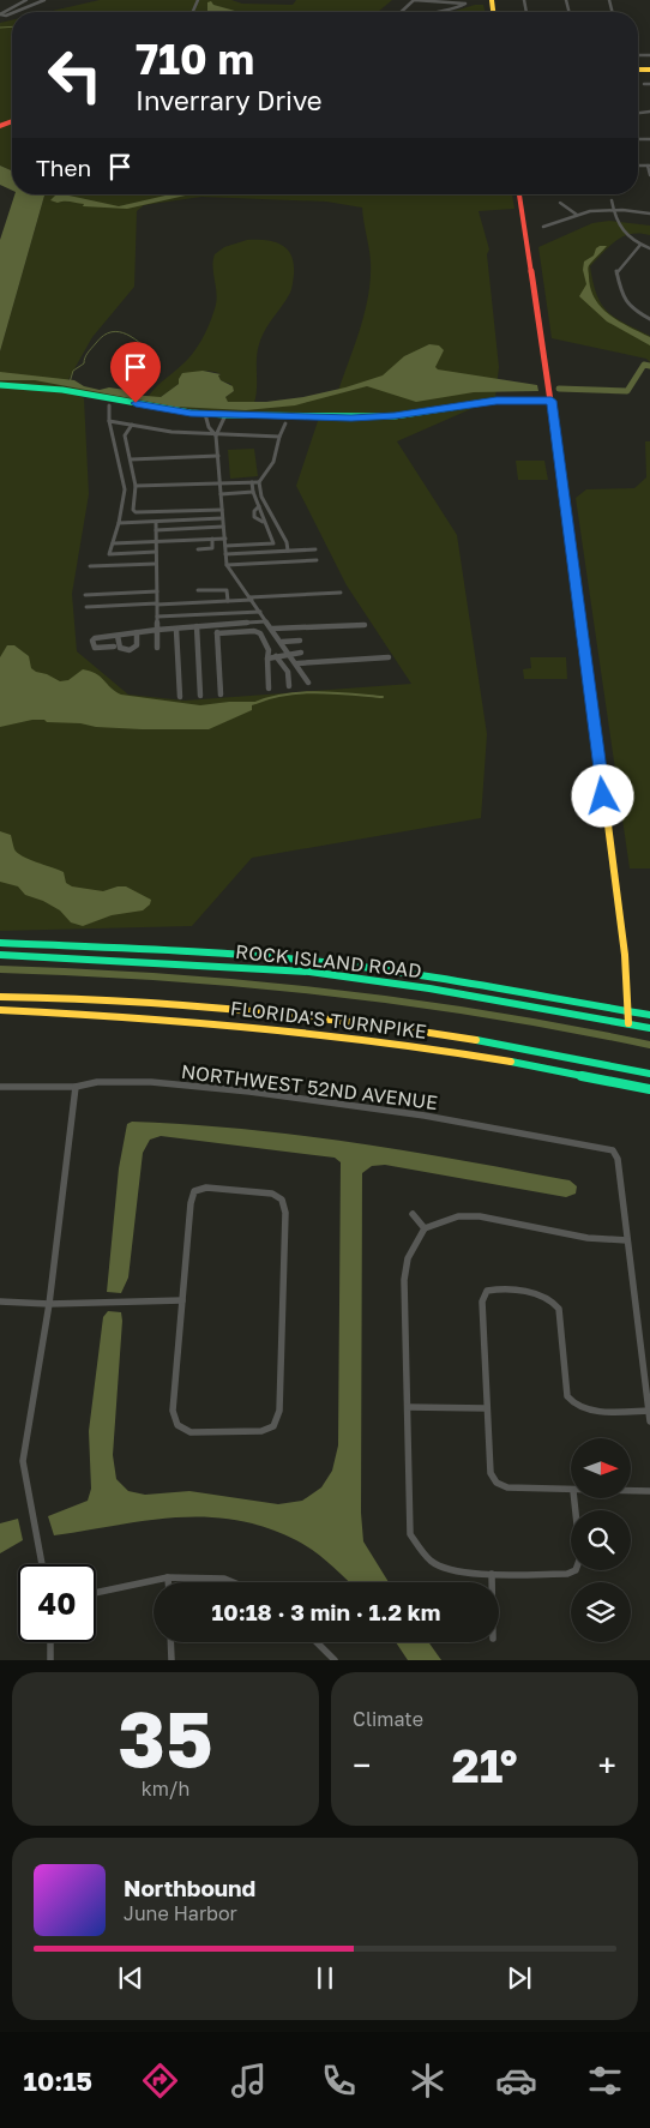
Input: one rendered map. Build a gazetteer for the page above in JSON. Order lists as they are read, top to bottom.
{
  "streets": {
    "main road": ["ROCK ISLAND ROAD", "FLORIDA'S TURNPIKE"],
    "street": ["NORTHWEST 52ND AVENUE"]
  },
  "north": "right",
  "page": {
    "turn": ["710 m", "Inverrary Drive"],
    "then": "Then",
    "limit": "40",
    "trip": "10:18 · 3 min · 1.2 km",
    "tile": [
      ["35", "km/h"],
      "Climate"
    ],
    "heat": ["−", "21°", "+"],
    "song": ["Northbound", "June Harbor"],
    "tabs": "10:15"
  }
}
